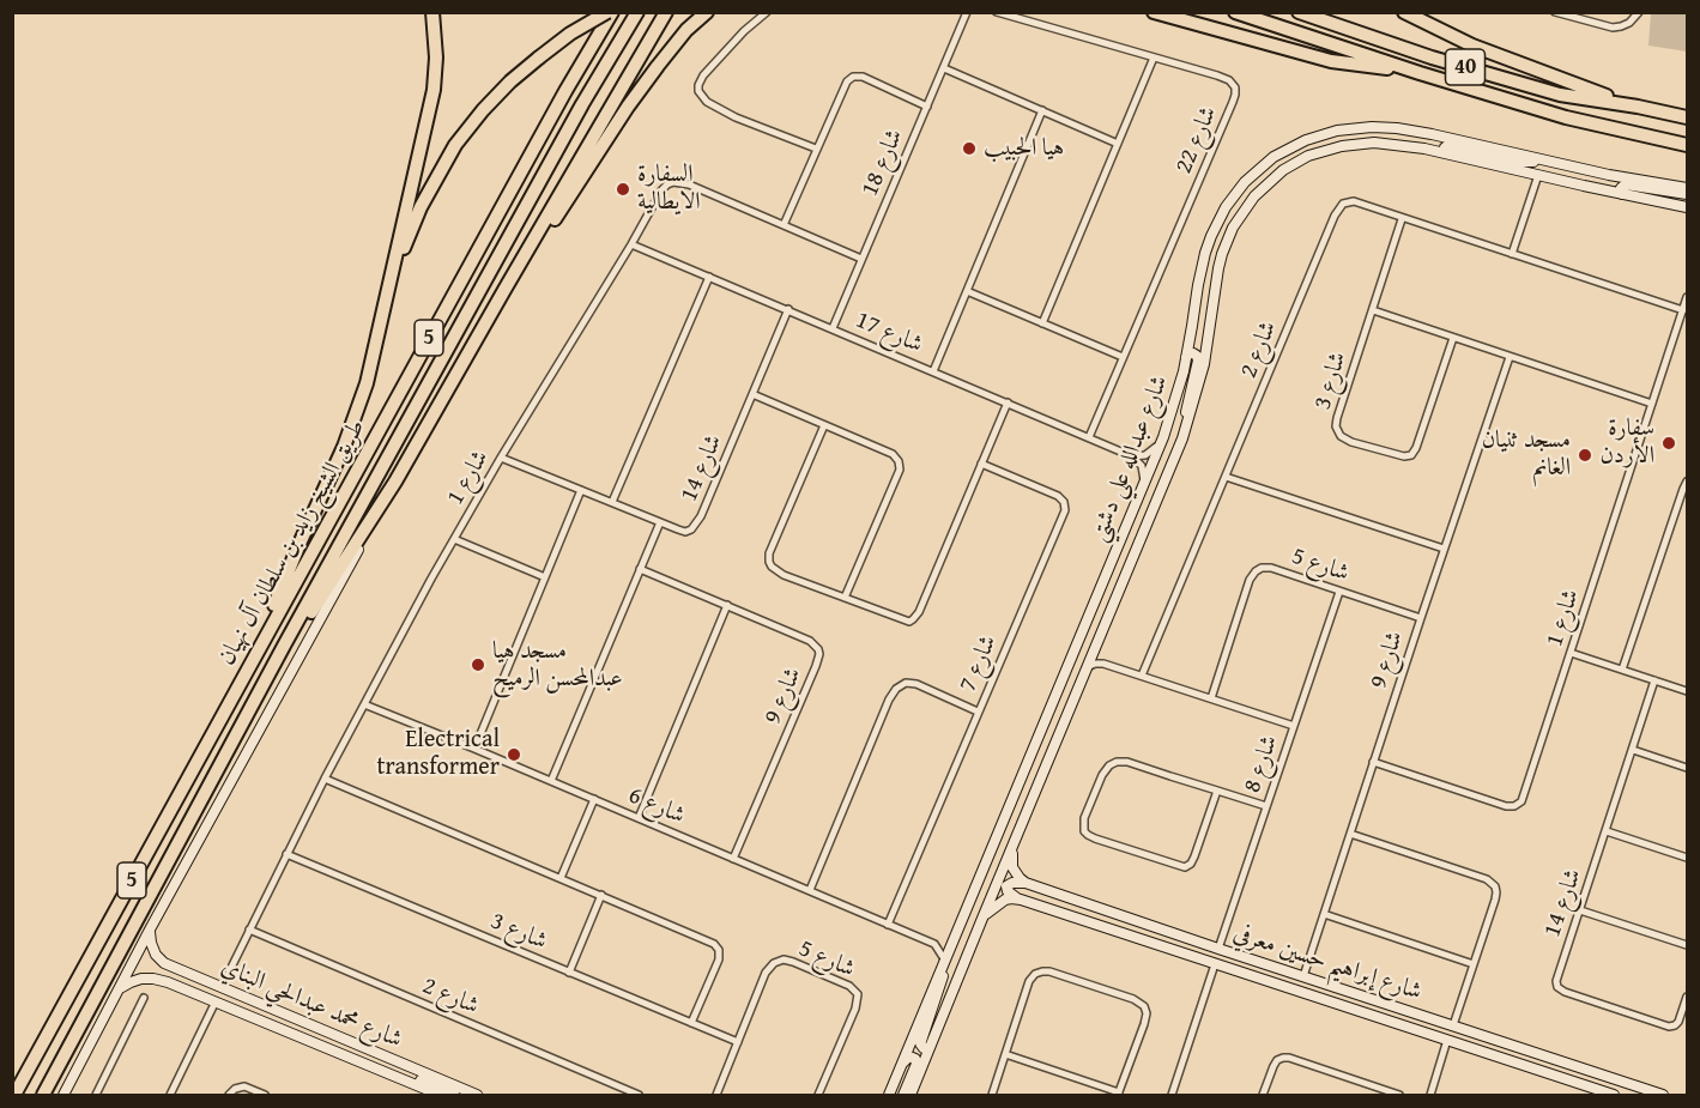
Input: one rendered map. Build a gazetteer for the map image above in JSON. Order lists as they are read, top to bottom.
{
  "streets": {
    "highway": ["40", "5", "طريق الشيخ زايد بن سلطان آل نهيان"],
    "main road": ["شارع عبدالله علي دشتي", "شارع إبراهيم حسين معرفي", "شارع محمد عبدالحي البناي"],
    "street": [
      "شارع 22",
      "شارع 18",
      "شارع 17",
      "شارع 2",
      "شارع 3",
      "شارع 14",
      "شارع 1",
      "شارع 5",
      "شارع 9",
      "شارع 7",
      "شارع 8",
      "شارع 6"
    ]
  },
  "crossings": [
    ["شارع 22", "شارع 17"],
    ["شارع 18", "شارع 17"],
    ["شارع 18", "شارع 1"],
    ["شارع 17", "شارع 14"],
    ["شارع 17", "شارع 1"],
    ["شارع 2", "شارع 3"],
    ["شارع 2", "شارع 1"],
    ["شارع 3", "شارع 1"],
    ["شارع 3", "شارع 5"],
    ["شارع 14", "شارع 1"],
    ["شارع 1", "شارع 9"],
    ["شارع 1", "شارع 6"],
    ["شارع 1", "شارع محمد عبدالحي البناي"],
    ["شارع 5", "شارع 9"],
    ["شارع 5", "شارع 8"],
    ["شارع 9", "شارع 6"],
    ["شارع 9", "شارع إبراهيم حسين معرفي"],
    ["شارع 7", "شارع 6"],
    ["شارع 8", "شارع إبراهيم حسين معرفي"]
  ],
  "places": [
    "هيا الحبيب",
    "السفارة الايطالية",
    "سفارة الأردن",
    "مسجد ثنيان الغانم",
    "مسجد هيا عبدالمحسن الرميح",
    "Electrical transformer"
  ]
}
